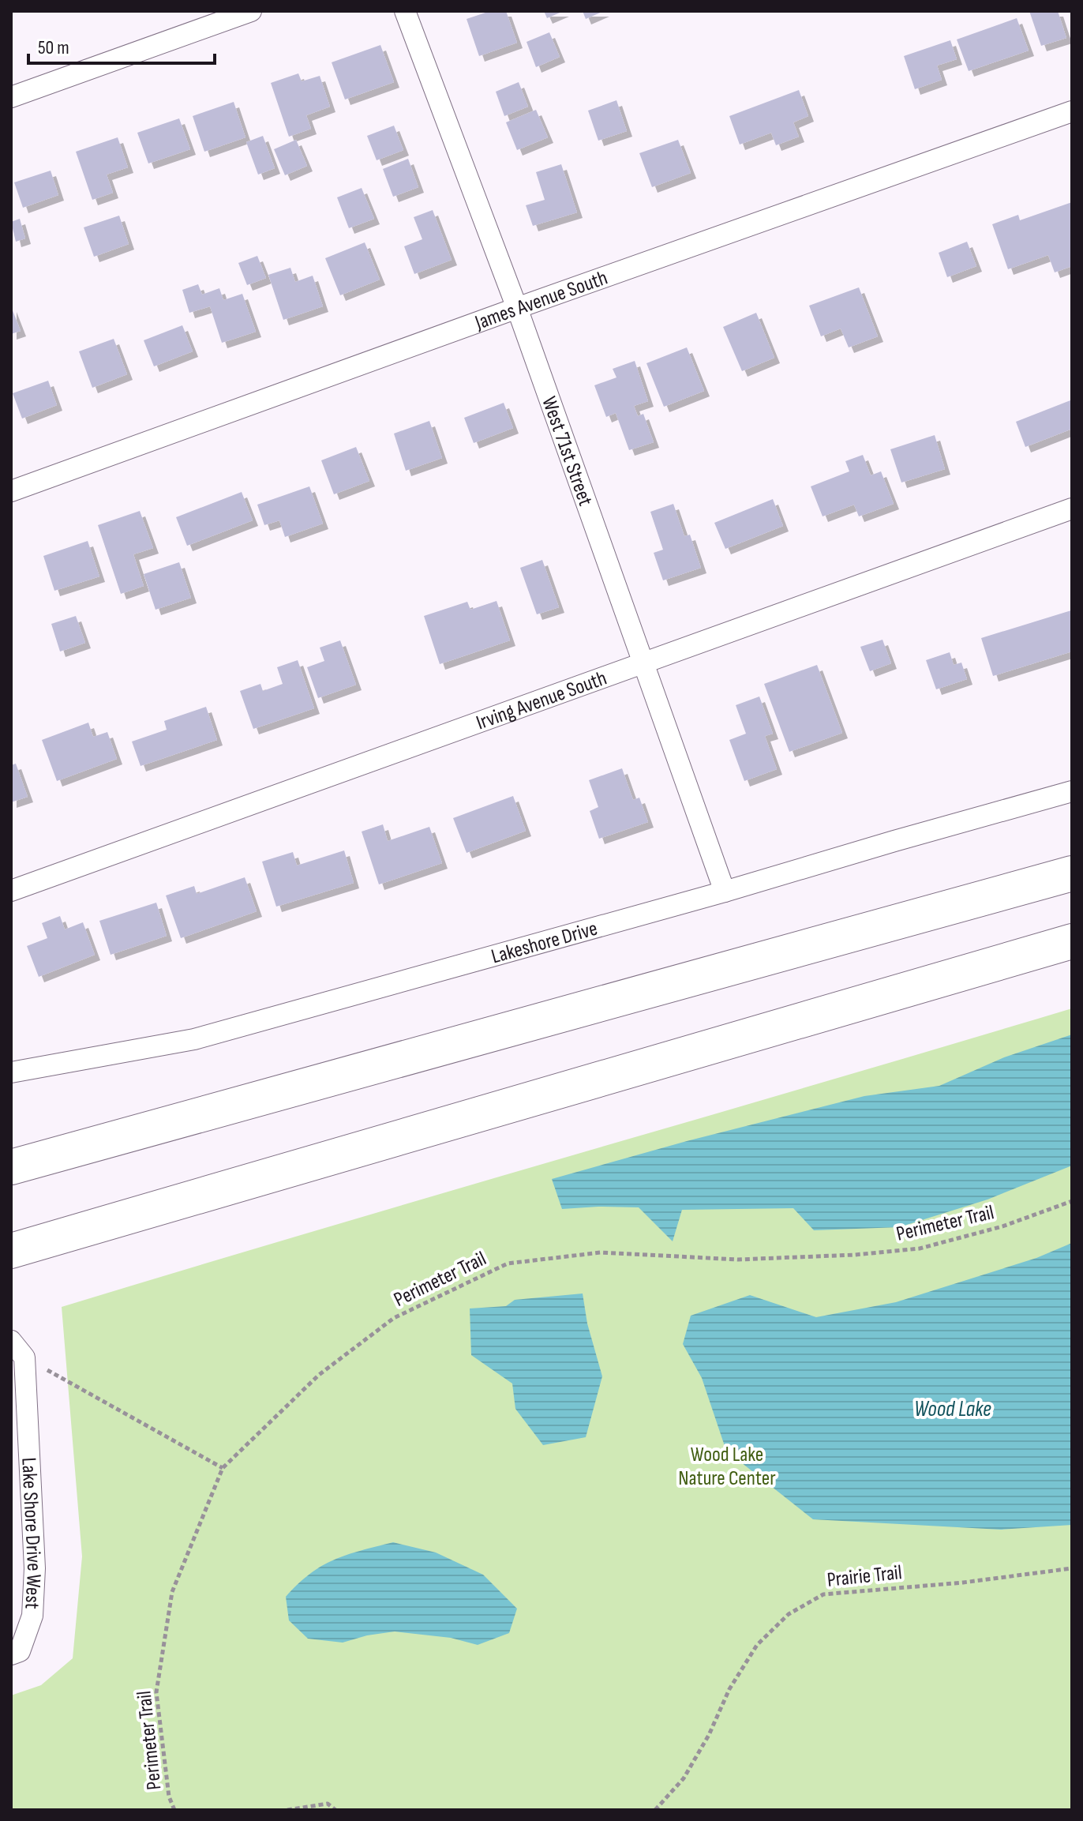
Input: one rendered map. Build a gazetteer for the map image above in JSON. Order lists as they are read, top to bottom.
{
  "streets": {
    "street": [
      "James Avenue South",
      "West 71st Street",
      "Irving Avenue South",
      "Lakeshore Drive",
      "Lake Shore Drive West"
    ],
    "path": ["Perimeter Trail", "Prairie Trail"]
  },
  "crossings": [
    ["James Avenue South", "West 71st Street"],
    ["West 71st Street", "Irving Avenue South"],
    ["West 71st Street", "Lakeshore Drive"]
  ],
  "water": ["Wood Lake"],
  "parks": ["Wood Lake Nature Center"],
  "scale_bar": "50 m"
}
